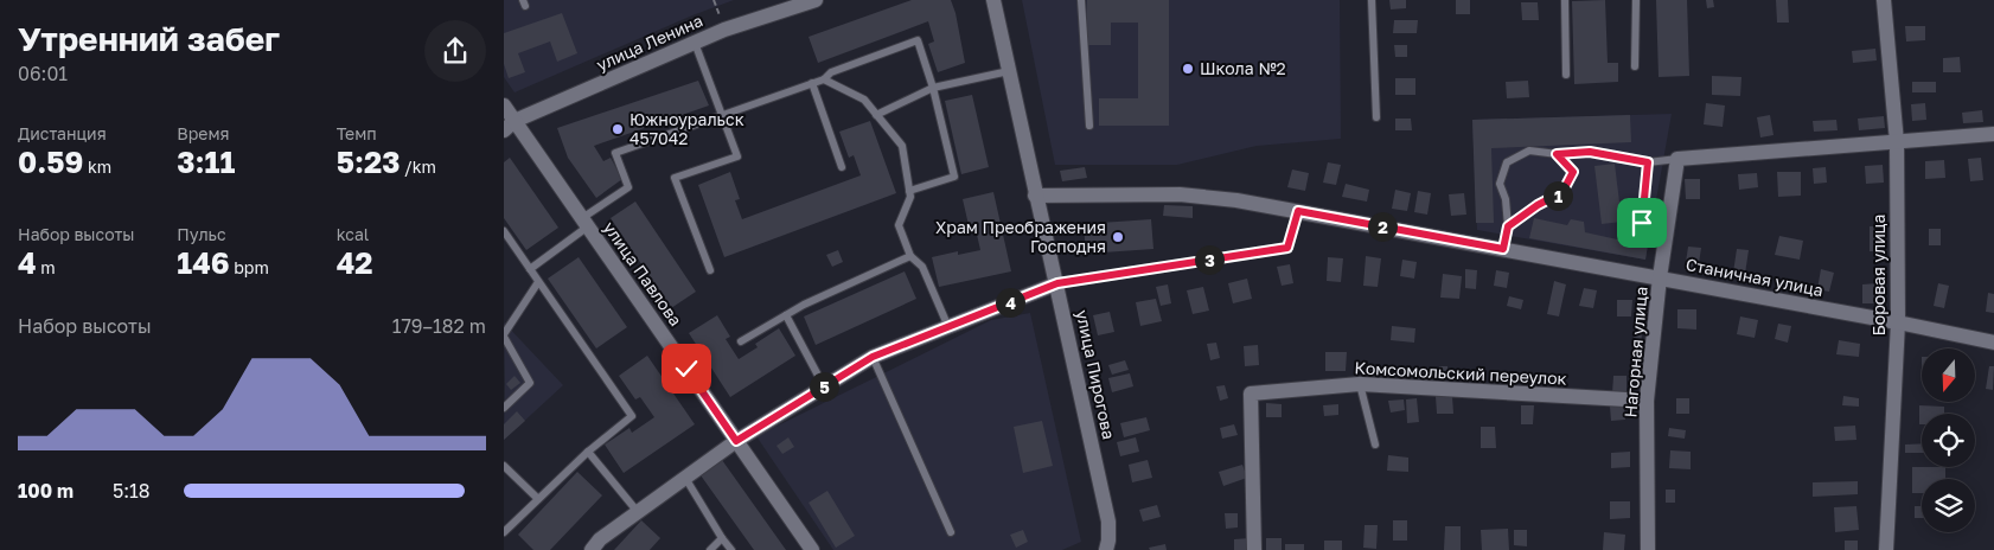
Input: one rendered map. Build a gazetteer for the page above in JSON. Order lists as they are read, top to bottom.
{
  "streets": {
    "street": [
      "улица Ленина",
      "улица Павлова",
      "Боровая улица",
      "Станичная улица",
      "Нагорная улица",
      "Комсомольский переулок",
      "улица Пирогова"
    ]
  },
  "crossings": [
    ["улица Ленина", "улица Павлова"],
    ["Боровая улица", "Станичная улица"],
    ["Станичная улица", "Нагорная улица"],
    ["Станичная улица", "улица Пирогова"],
    ["Нагорная улица", "Комсомольский переулок"]
  ],
  "places": ["Школа №2", "Южноуральск 457042", "Храм Преображения Господня"],
  "north": "bottom",
  "page": {
    "heading": ["Утренний забег", "06:01"],
    "stats": [
      ["Дистанция", "0.59 km"],
      ["Время", "3:11"],
      ["Темп", "5:23 /km"],
      ["Набор высоты", "4 m"],
      ["Пульс", "146 bpm"],
      ["kcal", "42"]
    ],
    "pins": [
      "1",
      "2",
      "3",
      "4",
      "5"
    ],
    "chart": ["Набор высоты", "179–182 m"],
    "list": [
      {
        "name": "100 m",
        "note": "5:18"
      }
    ]
  }
}
